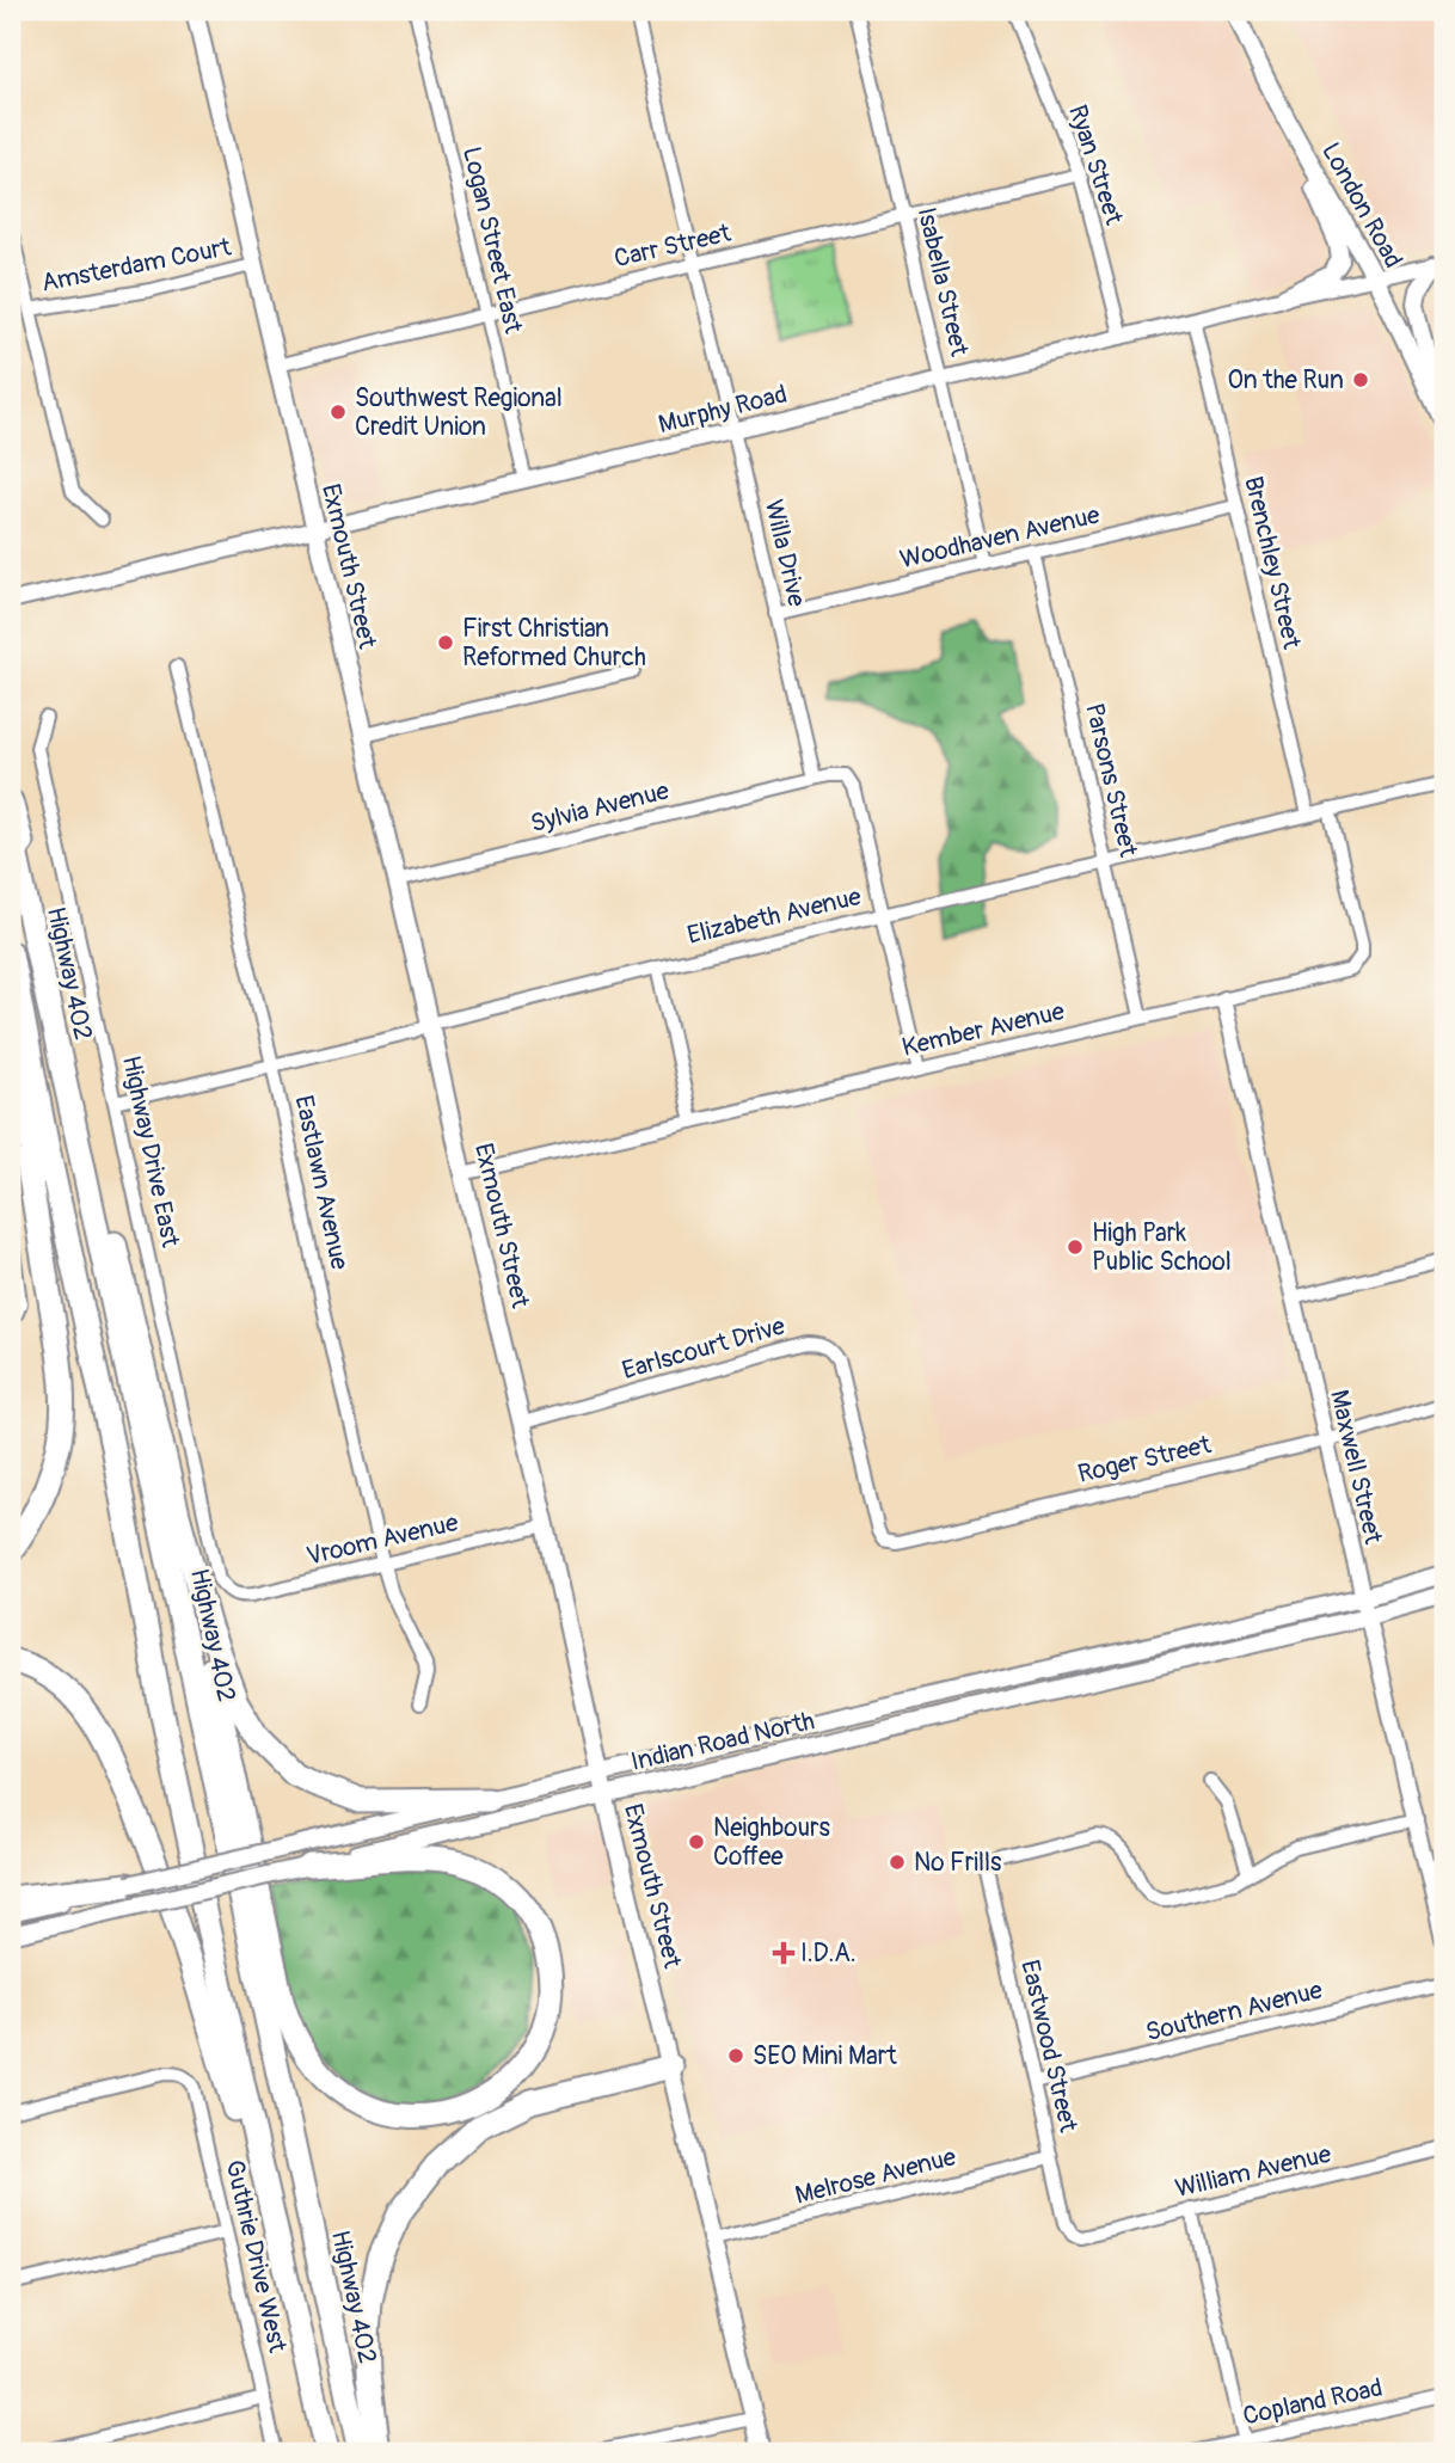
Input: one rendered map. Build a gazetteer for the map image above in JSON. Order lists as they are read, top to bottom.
{
  "streets": {
    "highway": ["Highway 402"],
    "main road": ["London Road", "Exmouth Street", "Indian Road North"],
    "street": [
      "Ryan Street",
      "Logan Street East",
      "Carr Street",
      "Amsterdam Court",
      "Isabella Street",
      "Murphy Road",
      "Woodhaven Avenue",
      "Willa Drive",
      "Brenchley Street",
      "Parsons Street",
      "Sylvia Avenue",
      "Elizabeth Avenue",
      "Kember Avenue",
      "Highway Drive East",
      "Eastlawn Avenue",
      "Earlscourt Drive",
      "Roger Street",
      "Maxwell Street",
      "Vroom Avenue",
      "Southern Avenue",
      "Eastwood Street",
      "William Avenue",
      "Melrose Avenue",
      "Guthrie Drive West",
      "Copland Road"
    ]
  },
  "crossings": [
    ["Ryan Street", "Carr Street"],
    ["Ryan Street", "Murphy Road"],
    ["London Road", "Murphy Road"],
    ["Logan Street East", "Carr Street"],
    ["Logan Street East", "Murphy Road"],
    ["Carr Street", "Isabella Street"],
    ["Carr Street", "Willa Drive"],
    ["Carr Street", "Exmouth Street"],
    ["Amsterdam Court", "Exmouth Street"],
    ["Isabella Street", "Murphy Road"],
    ["Isabella Street", "Woodhaven Avenue"],
    ["Murphy Road", "Willa Drive"],
    ["Murphy Road", "Brenchley Street"],
    ["Murphy Road", "Exmouth Street"],
    ["Woodhaven Avenue", "Willa Drive"],
    ["Woodhaven Avenue", "Brenchley Street"],
    ["Woodhaven Avenue", "Parsons Street"],
    ["Willa Drive", "Sylvia Avenue"],
    ["Brenchley Street", "Elizabeth Avenue"],
    ["Exmouth Street", "Sylvia Avenue"],
    ["Exmouth Street", "Elizabeth Avenue"],
    ["Exmouth Street", "Kember Avenue"],
    ["Exmouth Street", "Earlscourt Drive"],
    ["Exmouth Street", "Vroom Avenue"],
    ["Exmouth Street", "Indian Road North"],
    ["Exmouth Street", "Melrose Avenue"],
    ["Parsons Street", "Elizabeth Avenue"],
    ["Parsons Street", "Kember Avenue"],
    ["Elizabeth Avenue", "Kember Avenue"],
    ["Elizabeth Avenue", "Highway Drive East"],
    ["Elizabeth Avenue", "Eastlawn Avenue"],
    ["Kember Avenue", "Maxwell Street"],
    ["Highway Drive East", "Vroom Avenue"],
    ["Eastlawn Avenue", "Vroom Avenue"],
    ["Earlscourt Drive", "Roger Street"],
    ["Roger Street", "Maxwell Street"],
    ["Maxwell Street", "Indian Road North"],
    ["Southern Avenue", "Eastwood Street"],
    ["Eastwood Street", "William Avenue"],
    ["Eastwood Street", "Melrose Avenue"]
  ],
  "places": {
    "other": [
      "On the Run",
      "Southwest Regional Credit Union",
      "First Christian Reformed Church",
      "High Park Public School",
      "Neighbours Coffee",
      "No Frills",
      "SEO Mini Mart"
    ],
    "health": ["I.D.A."]
  }
}
